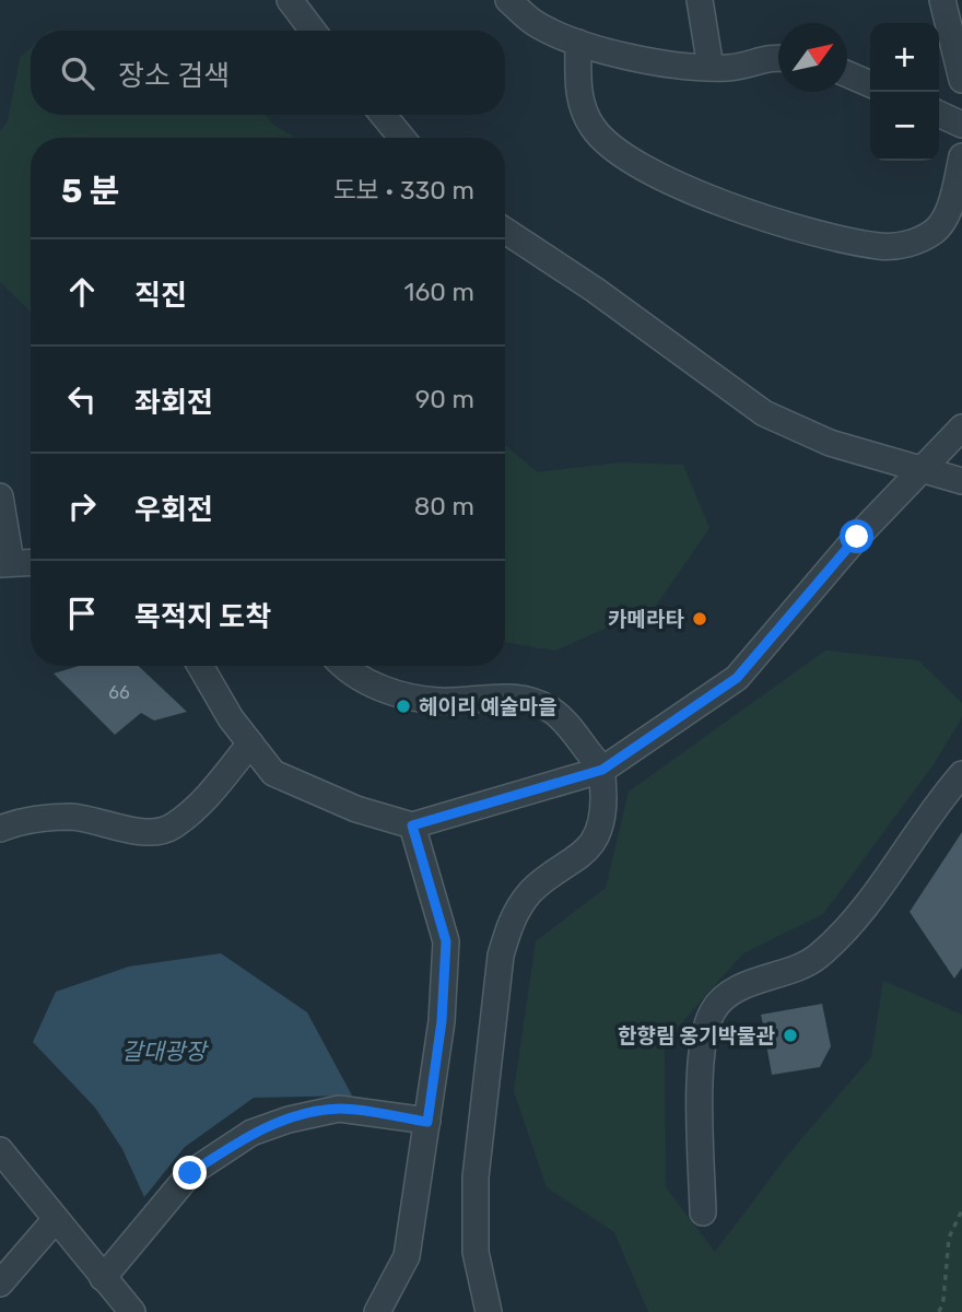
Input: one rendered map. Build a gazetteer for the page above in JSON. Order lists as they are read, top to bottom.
{
  "water": ["갈대광장"],
  "places": ["카메라타", "헤이리 예술마을", "한향림 옹기박물관"],
  "house_numbers": ["66"],
  "north": "top right",
  "page": {
    "map_buttons": ["+", "−"],
    "search": "장소 검색",
    "heading": ["5 분", "도보 · 330 m"],
    "list": [
      ["직진", "160 m"],
      ["좌회전", "90 m"],
      ["우회전", "80 m"],
      "목적지 도착"
    ]
  }
}
